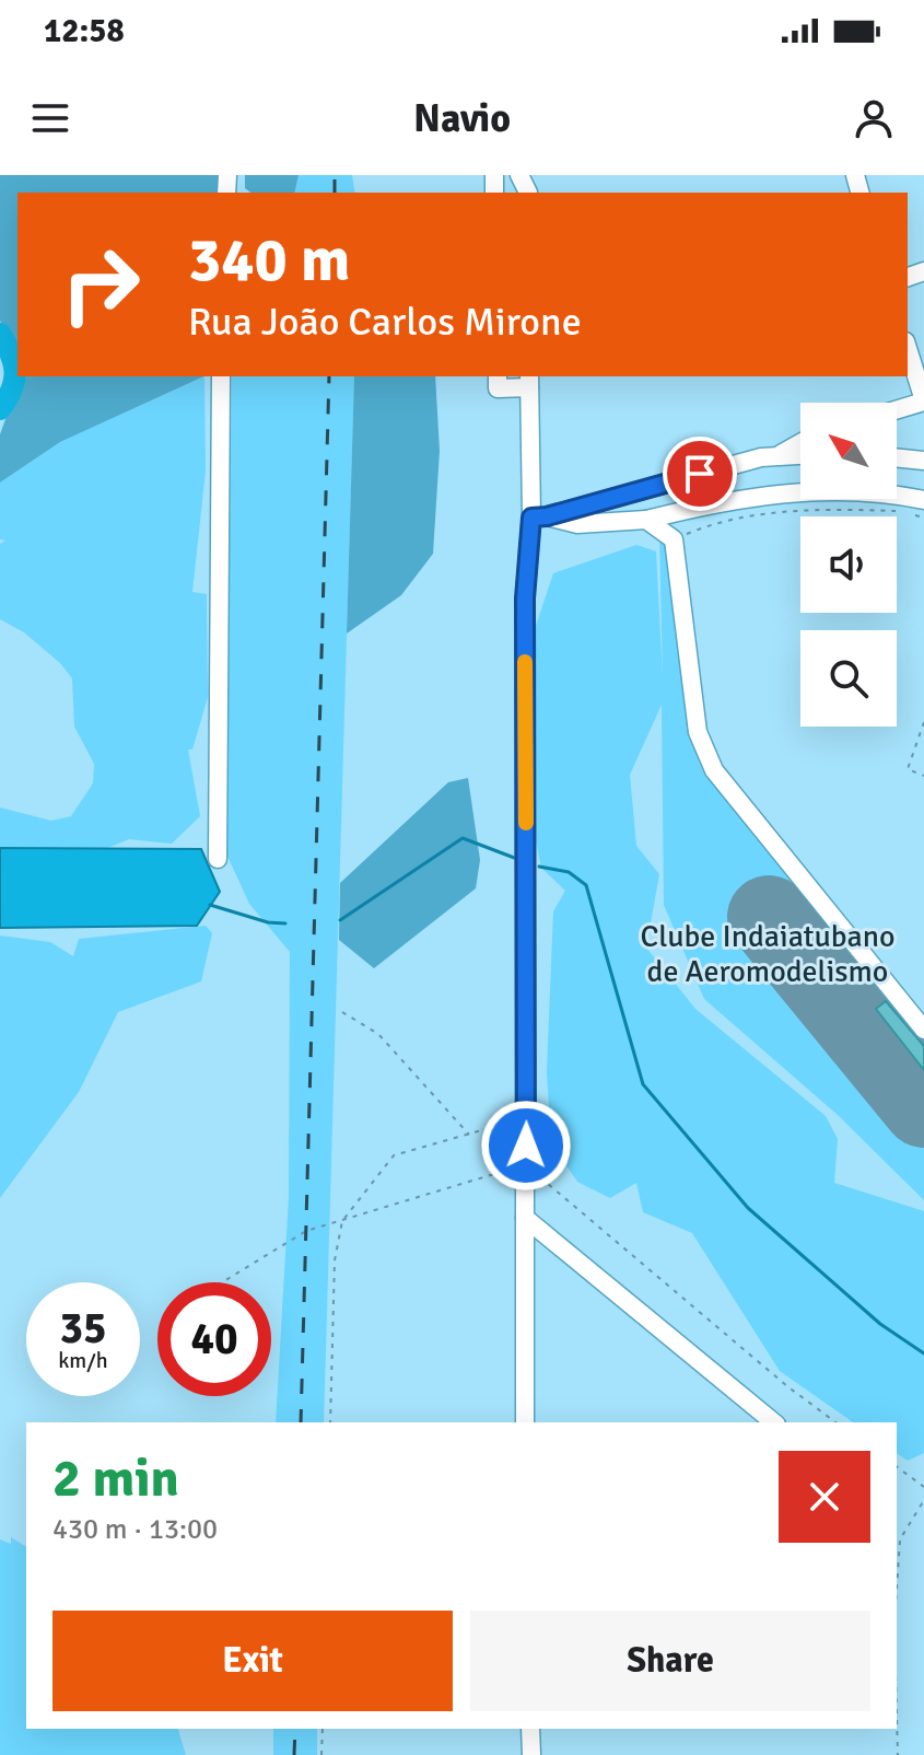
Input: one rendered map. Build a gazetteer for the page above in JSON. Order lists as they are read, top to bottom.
{
  "parks": ["Clube Indaiatubano de Aeromodelismo"],
  "north": "top left",
  "page": {
    "status": "12:58",
    "header": "Navio",
    "turn": ["340 m", "Rua João Carlos Mirone"],
    "speed": "35 km/h",
    "limit": "40",
    "heading": ["2 min", "430 m · 13:00"],
    "buttons": ["Exit", "Share"]
  }
}
